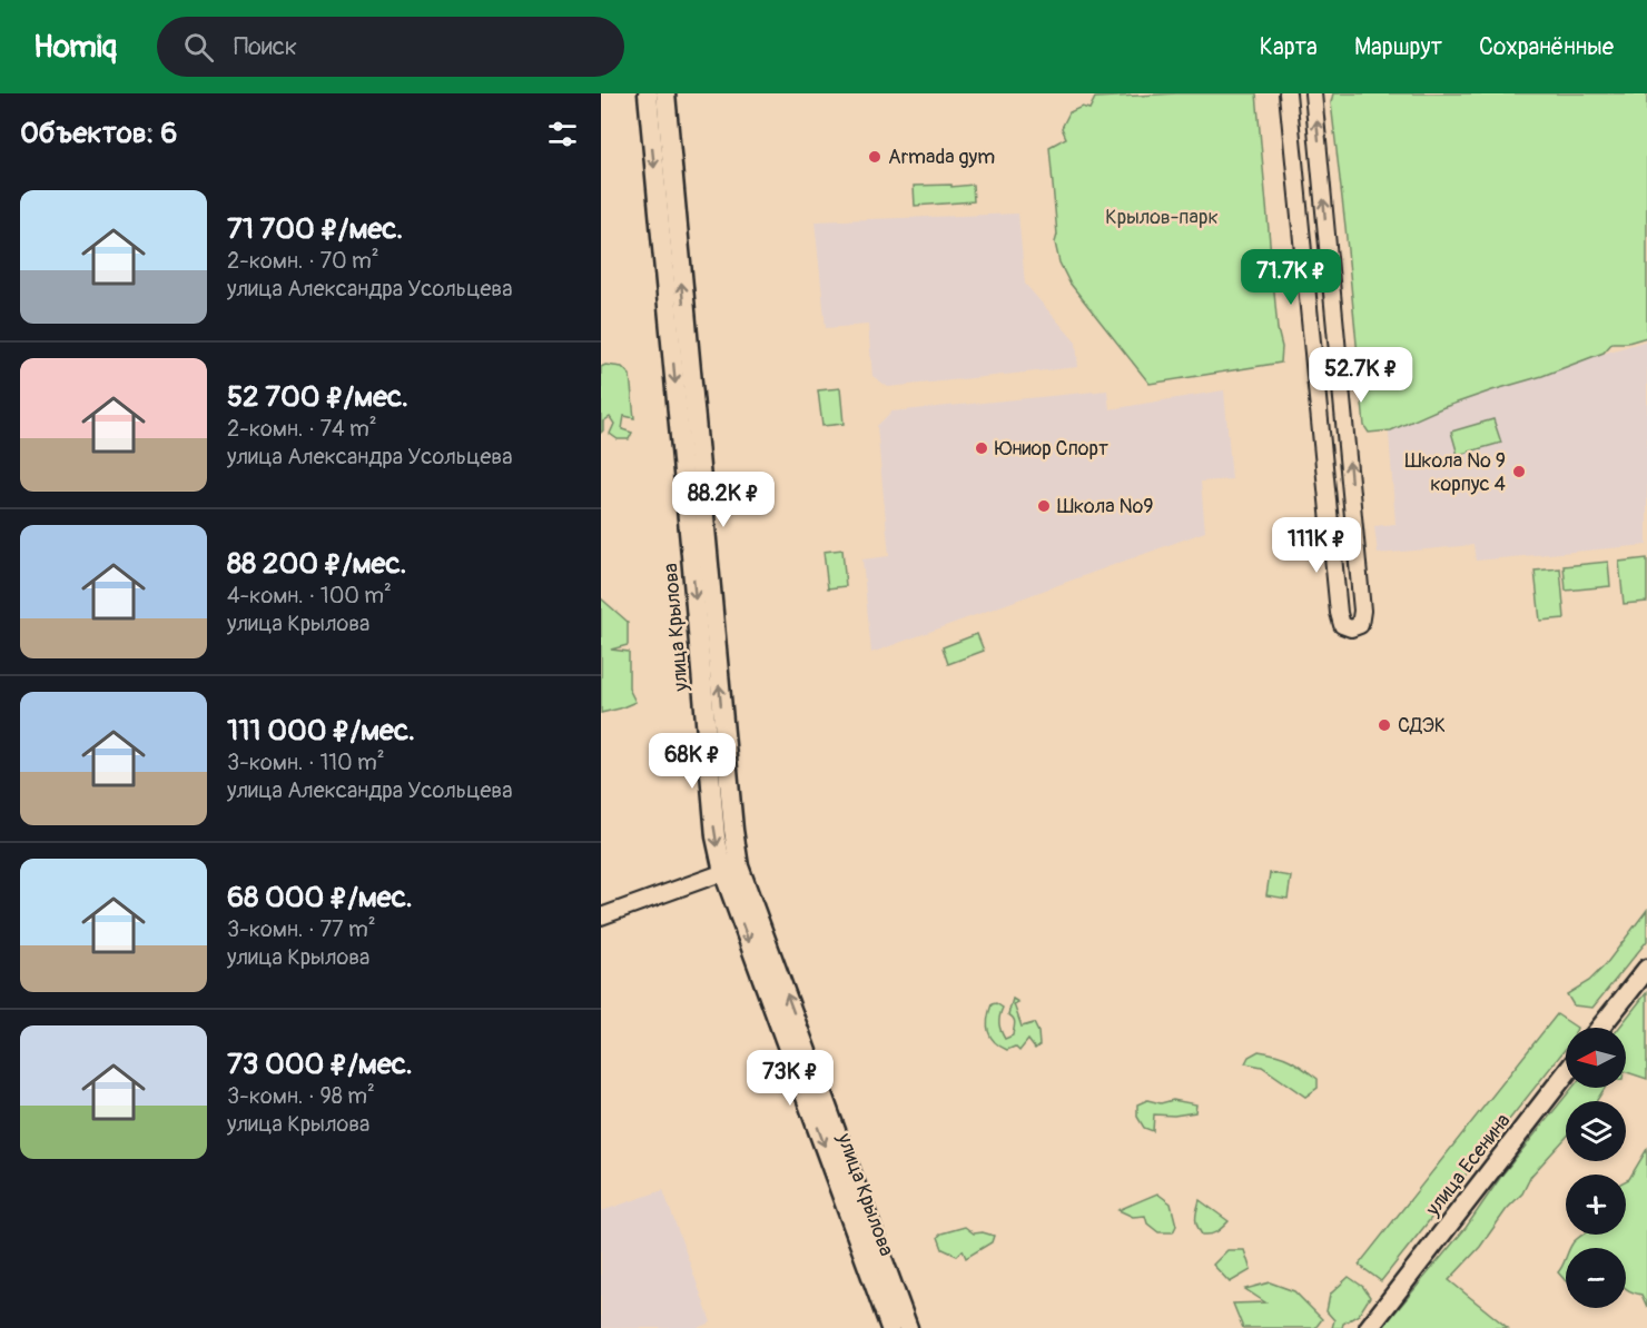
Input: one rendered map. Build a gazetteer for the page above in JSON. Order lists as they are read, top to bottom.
{
  "streets": {
    "main road": ["улица Крылова", "улица Есенина"]
  },
  "parks": ["Крылов-парк"],
  "places": [
    "Armada gym",
    "Юниор Спорт",
    "Школа № 9 корпус 4",
    "Школа №9",
    "СДЭК"
  ],
  "north": "left",
  "page": {
    "header": "Homiq",
    "search": "Поиск",
    "nav": ["Карта", "Маршрут", "Сохранённые"],
    "heading": "Объектов: 6",
    "list": [
      {
        "name": "71 700 ₽/мес.",
        "note": "2-комн. · 70 m² · улица Александра Усольцева"
      },
      {
        "name": "52 700 ₽/мес.",
        "note": "2-комн. · 74 m² · улица Александра Усольцева"
      },
      {
        "name": "88 200 ₽/мес.",
        "note": "4-комн. · 100 m² · улица Крылова"
      },
      {
        "name": "111 000 ₽/мес.",
        "note": "3-комн. · 110 m² · улица Александра Усольцева"
      },
      {
        "name": "68 000 ₽/мес.",
        "note": "3-комн. · 77 m² · улица Крылова"
      },
      {
        "name": "73 000 ₽/мес.",
        "note": "3-комн. · 98 m² · улица Крылова"
      }
    ],
    "price": [
      "71.7K ₽",
      "52.7K ₽",
      "88.2K ₽",
      "111K ₽",
      "68K ₽",
      "73K ₽"
    ],
    "map_buttons": ["+", "−"]
  }
}
